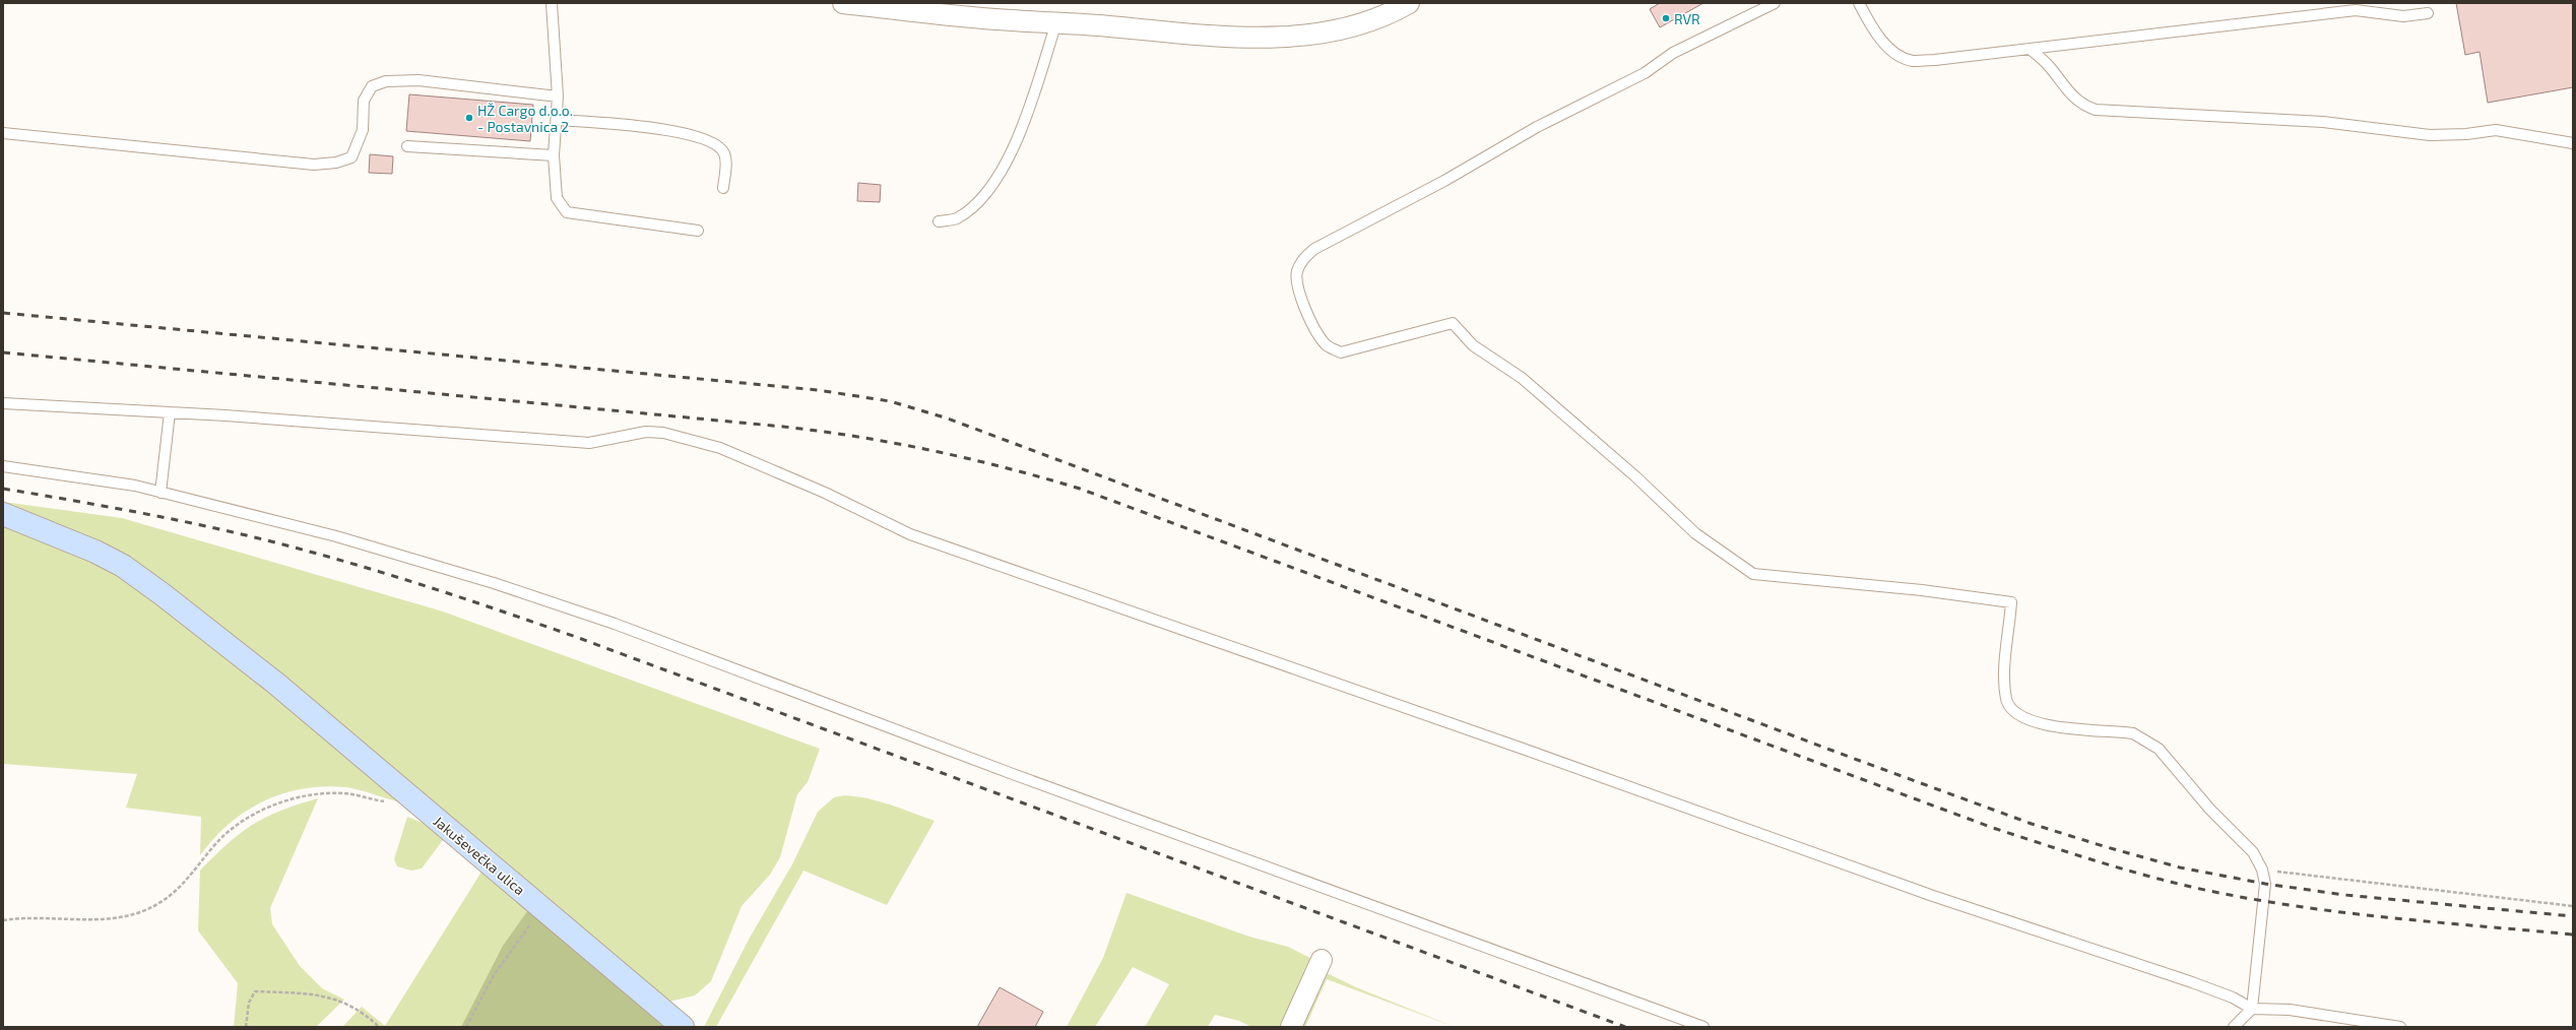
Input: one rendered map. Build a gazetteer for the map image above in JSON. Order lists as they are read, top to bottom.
{
  "streets": {
    "main road": ["Jakuševečka ulica"]
  },
  "places": ["RVR", "HŽ Cargo d.o.o. - Postavnica 2"]
}
